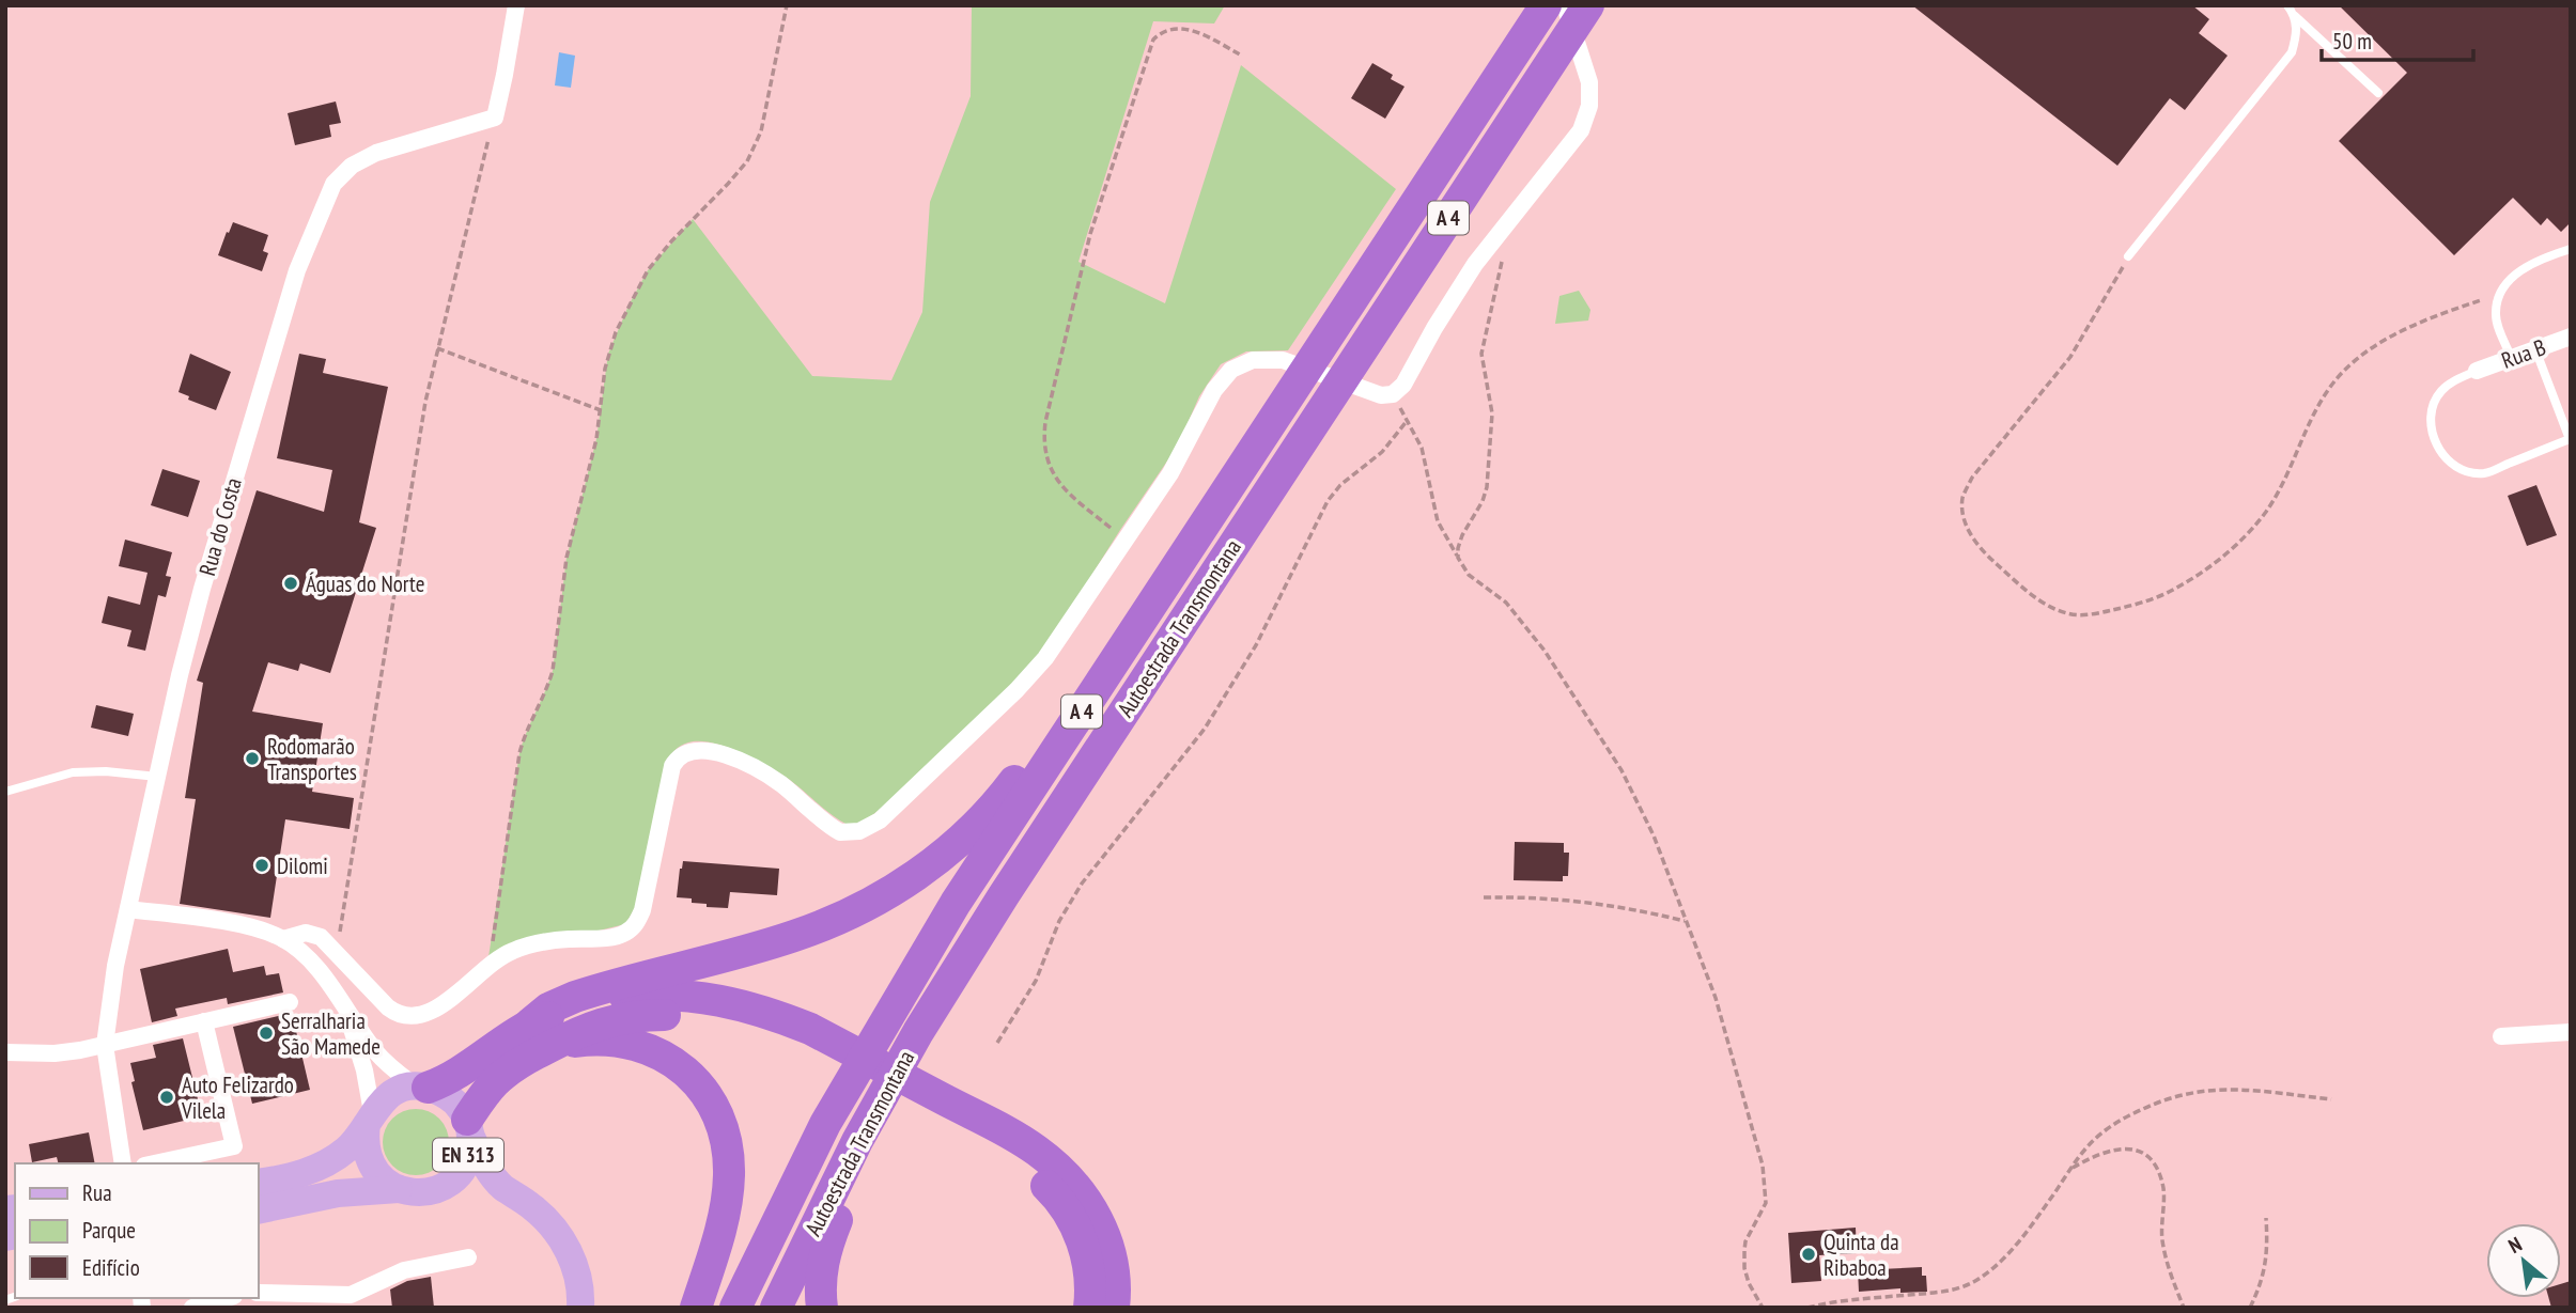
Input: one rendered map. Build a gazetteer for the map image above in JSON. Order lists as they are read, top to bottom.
{
  "streets": {
    "highway": ["A 4", "Autoestrada Transmontana"],
    "main road": ["EN 313"],
    "street": ["Rua B", "Rua do Costa"]
  },
  "places": [
    "Águas do Norte",
    "Rodomarão Transportes",
    "Dilomi",
    "Serralharia São Mamede",
    "Auto Felizardo Vilela",
    "Quinta da Ribaboa"
  ],
  "legend": ["Rua", "Parque", "Edifício"],
  "scale_bar": "50 m",
  "north": "top left"
}
